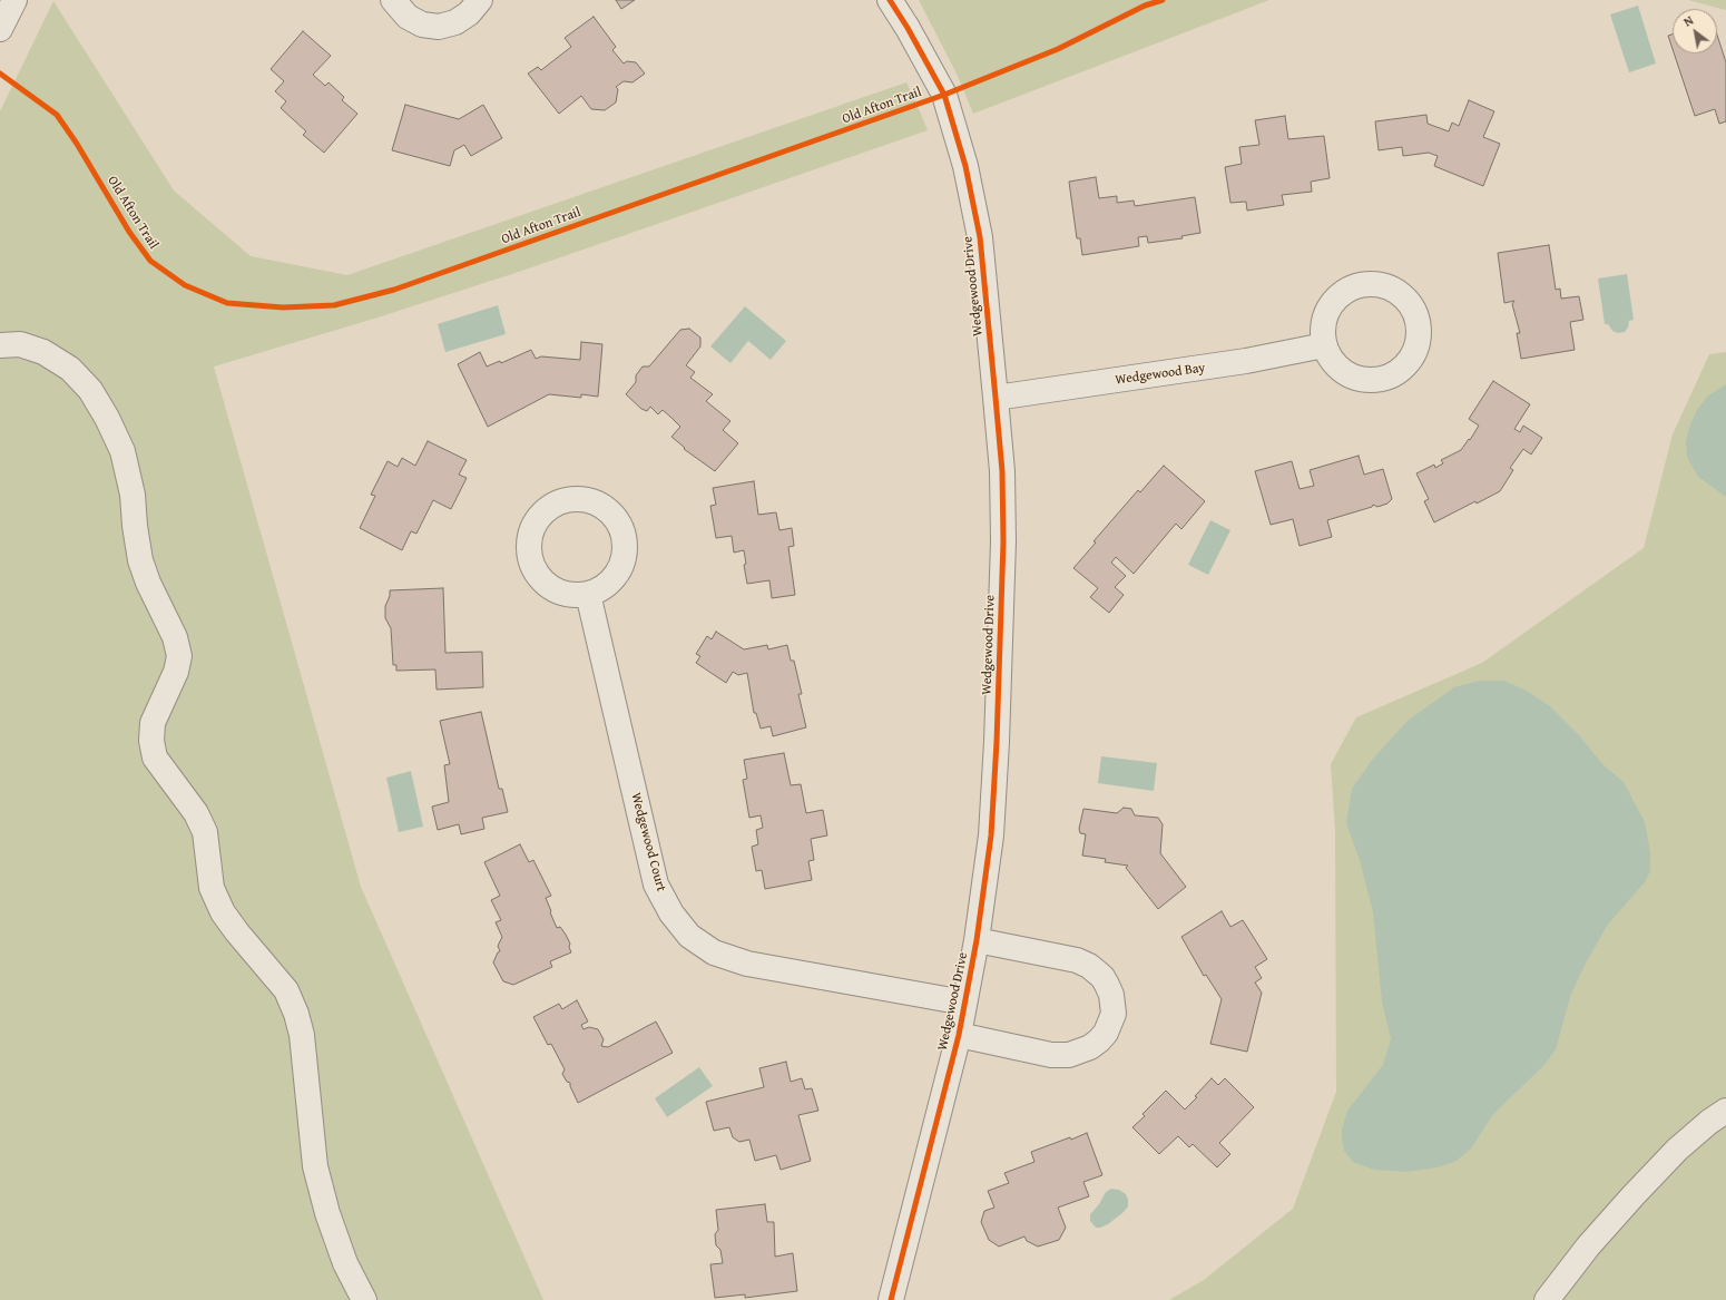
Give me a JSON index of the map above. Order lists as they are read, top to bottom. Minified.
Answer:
{"streets":{"street":["Wedgewood Drive","Wedgewood Bay","Wedgewood Court"],"cycle path":["Old Afton Trail"]},"crossings":[["Wedgewood Drive","Wedgewood Bay"],["Wedgewood Drive","Wedgewood Court"]],"north":"top left"}
